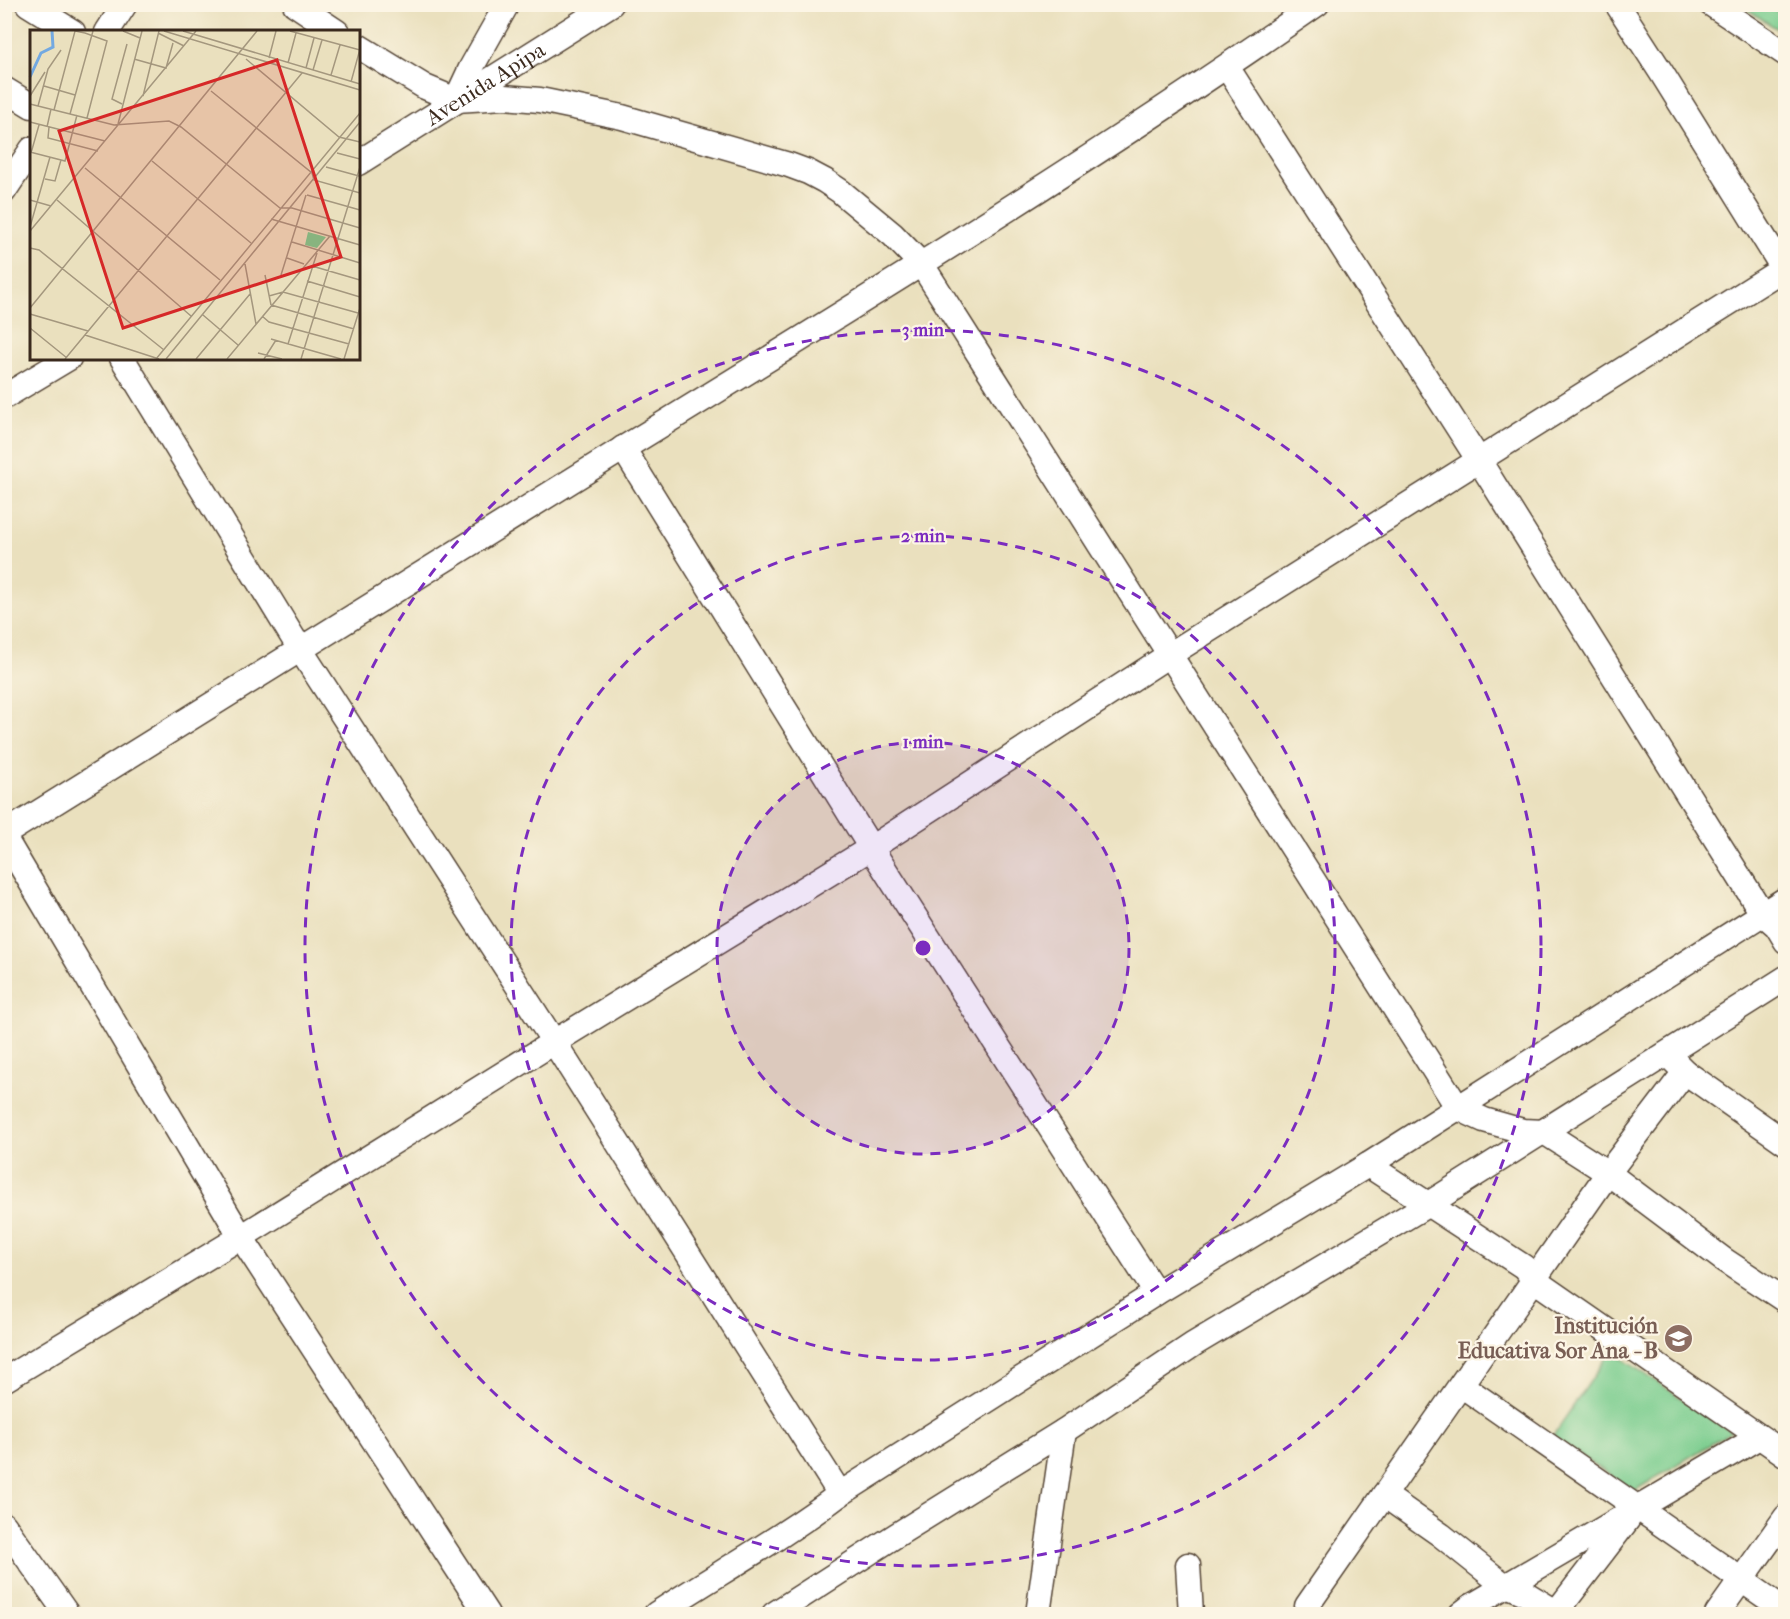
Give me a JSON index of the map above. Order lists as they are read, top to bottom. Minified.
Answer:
{"streets":{"street":["Avenida Apipa"]},"places":{"school or university":["Institución Educativa Sor Ana - B"]},"rings":["3 min","2 min","1 min"]}
